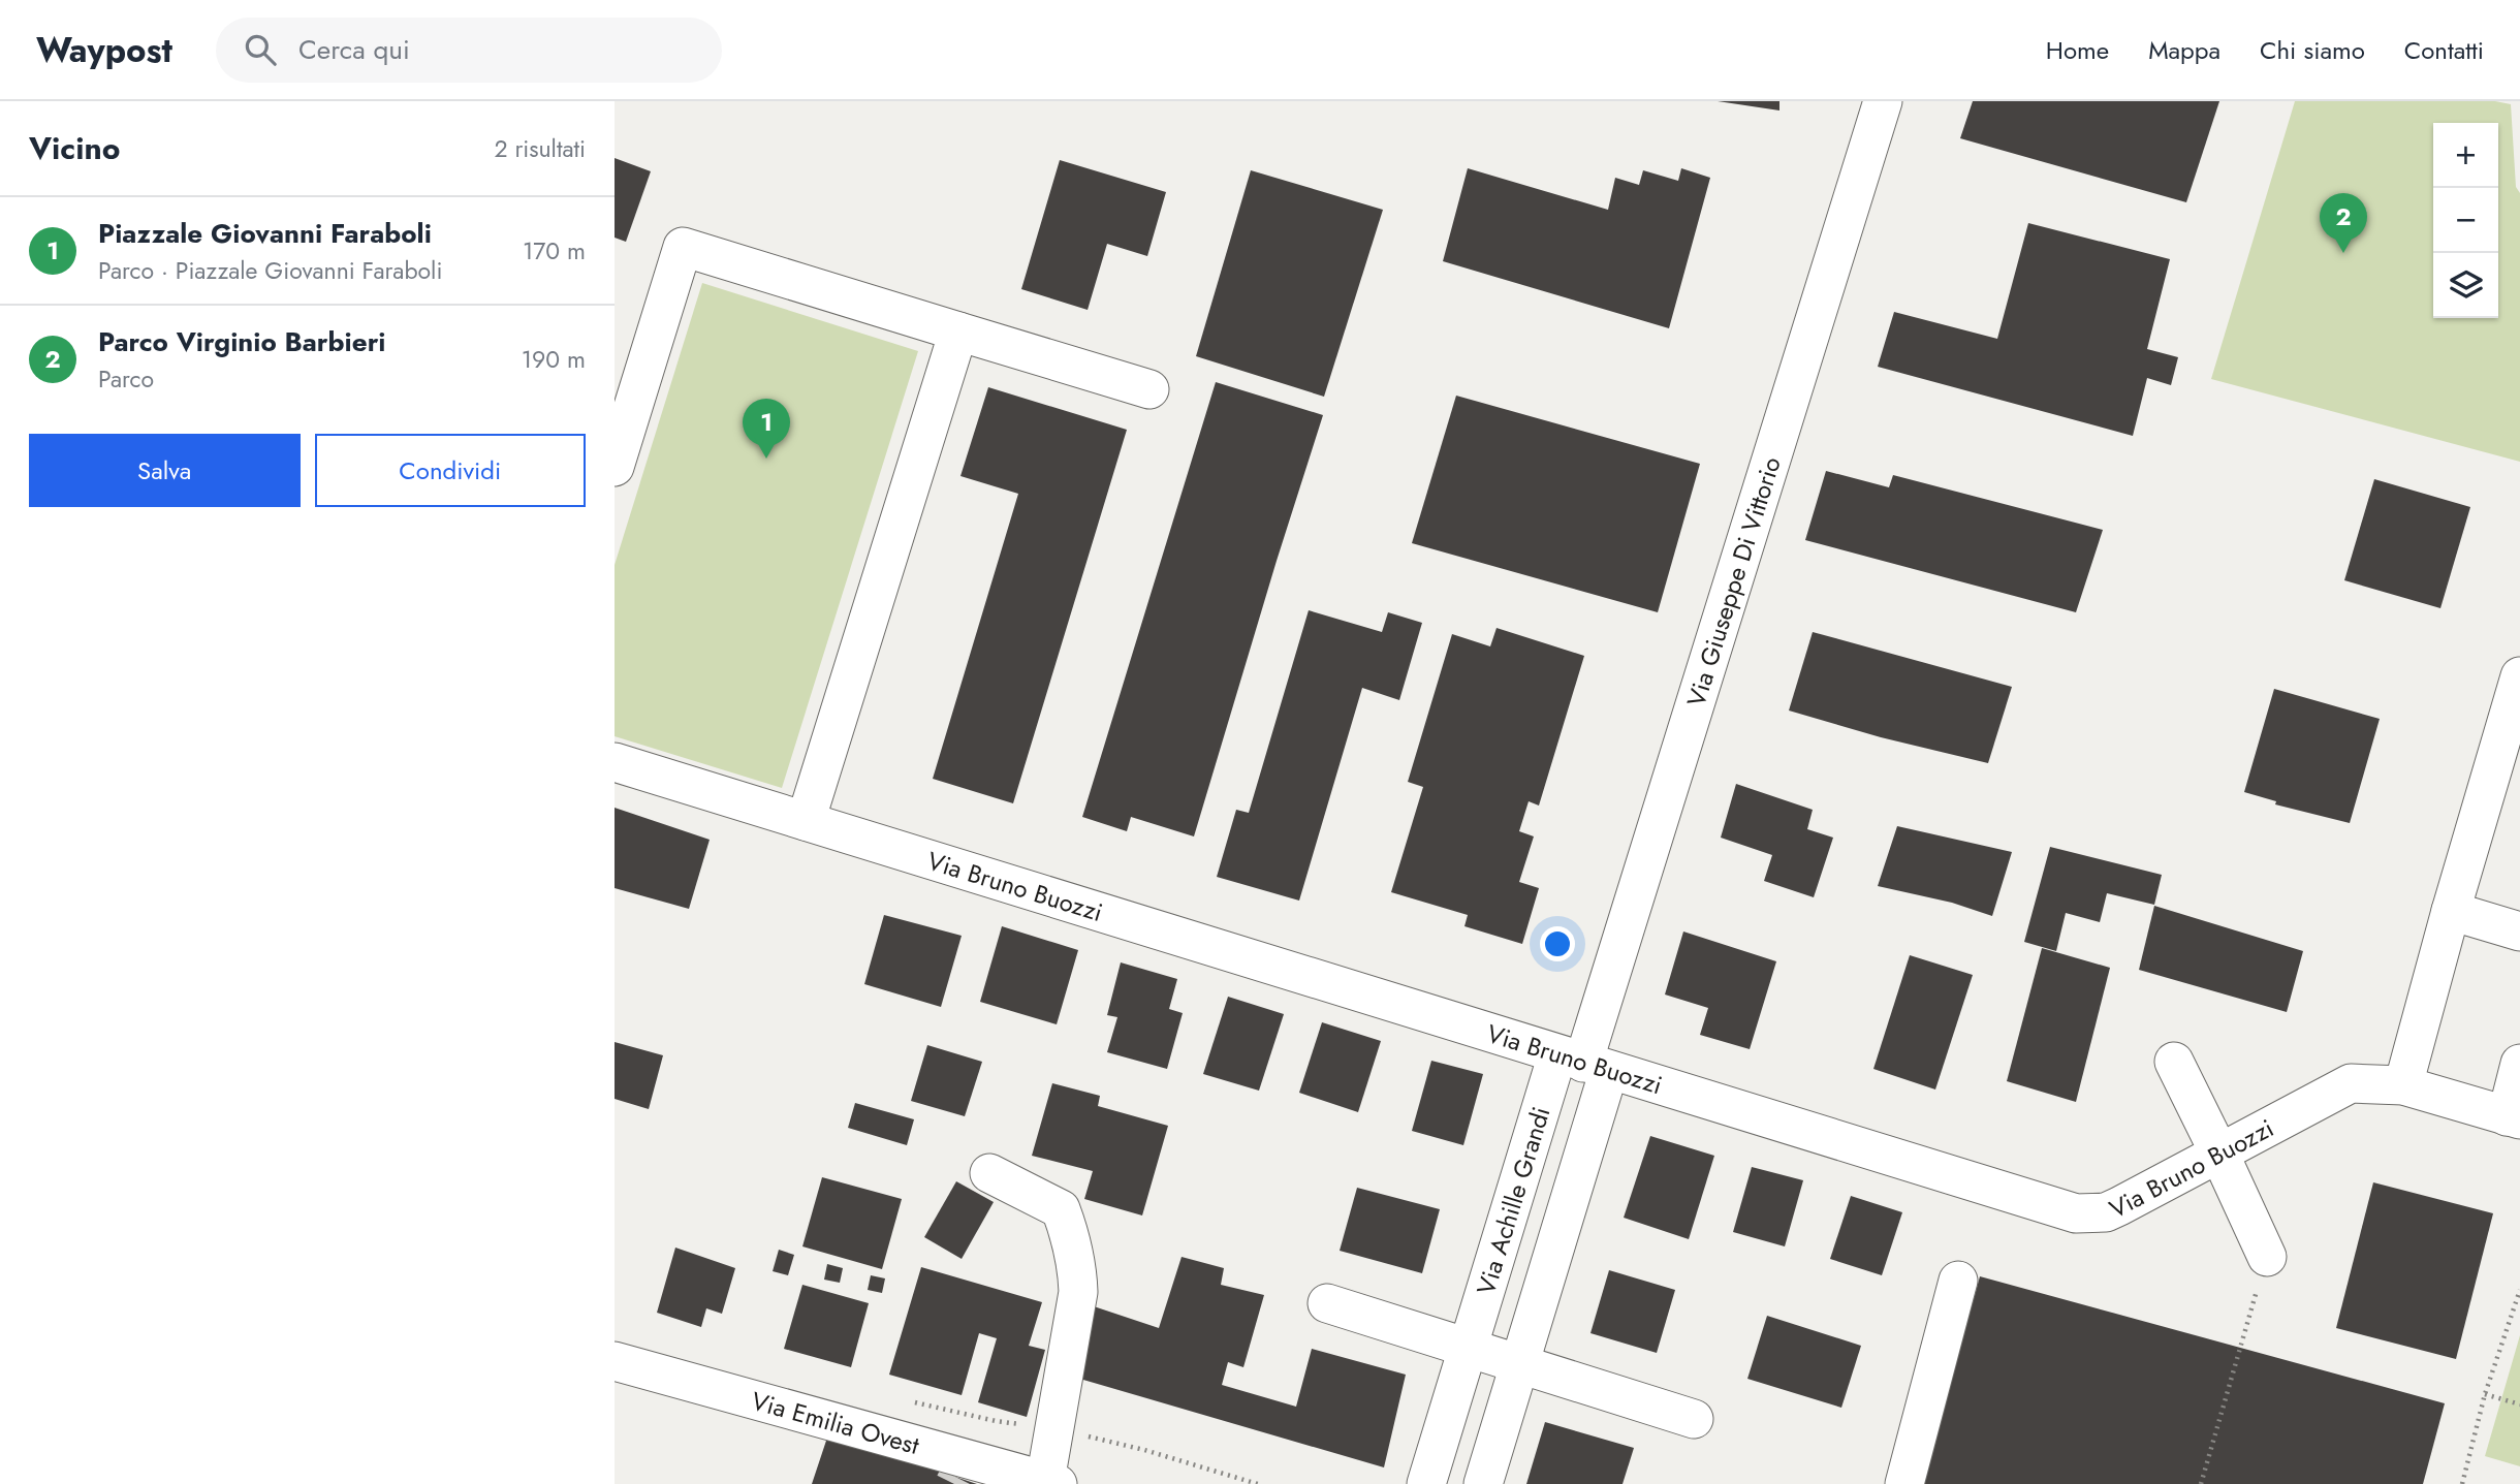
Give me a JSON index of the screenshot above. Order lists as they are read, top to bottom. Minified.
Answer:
{"streets":{"street":["Via Giuseppe Di Vittorio","Via Bruno Buozzi","Via Achille Grandi","Via Emilia Ovest"]},"crossings":[["Via Giuseppe Di Vittorio","Via Bruno Buozzi"],["Via Giuseppe Di Vittorio","Via Achille Grandi"],["Via Bruno Buozzi","Via Achille Grandi"]],"page":{"header":"Waypost","search":"Cerca qui","nav":["Home","Mappa","Chi siamo","Contatti"],"heading":["Vicino","2 risultati"],"map_buttons":["+","−"],"pins":["2","1"],"list":[{"mark":"1","name":"Piazzale Giovanni Faraboli","note":"Parco · Piazzale Giovanni Faraboli","value":"170 m"},{"mark":"2","name":"Parco Virginio Barbieri","note":"Parco","value":"190 m"}],"buttons":["Salva","Condividi"]}}
